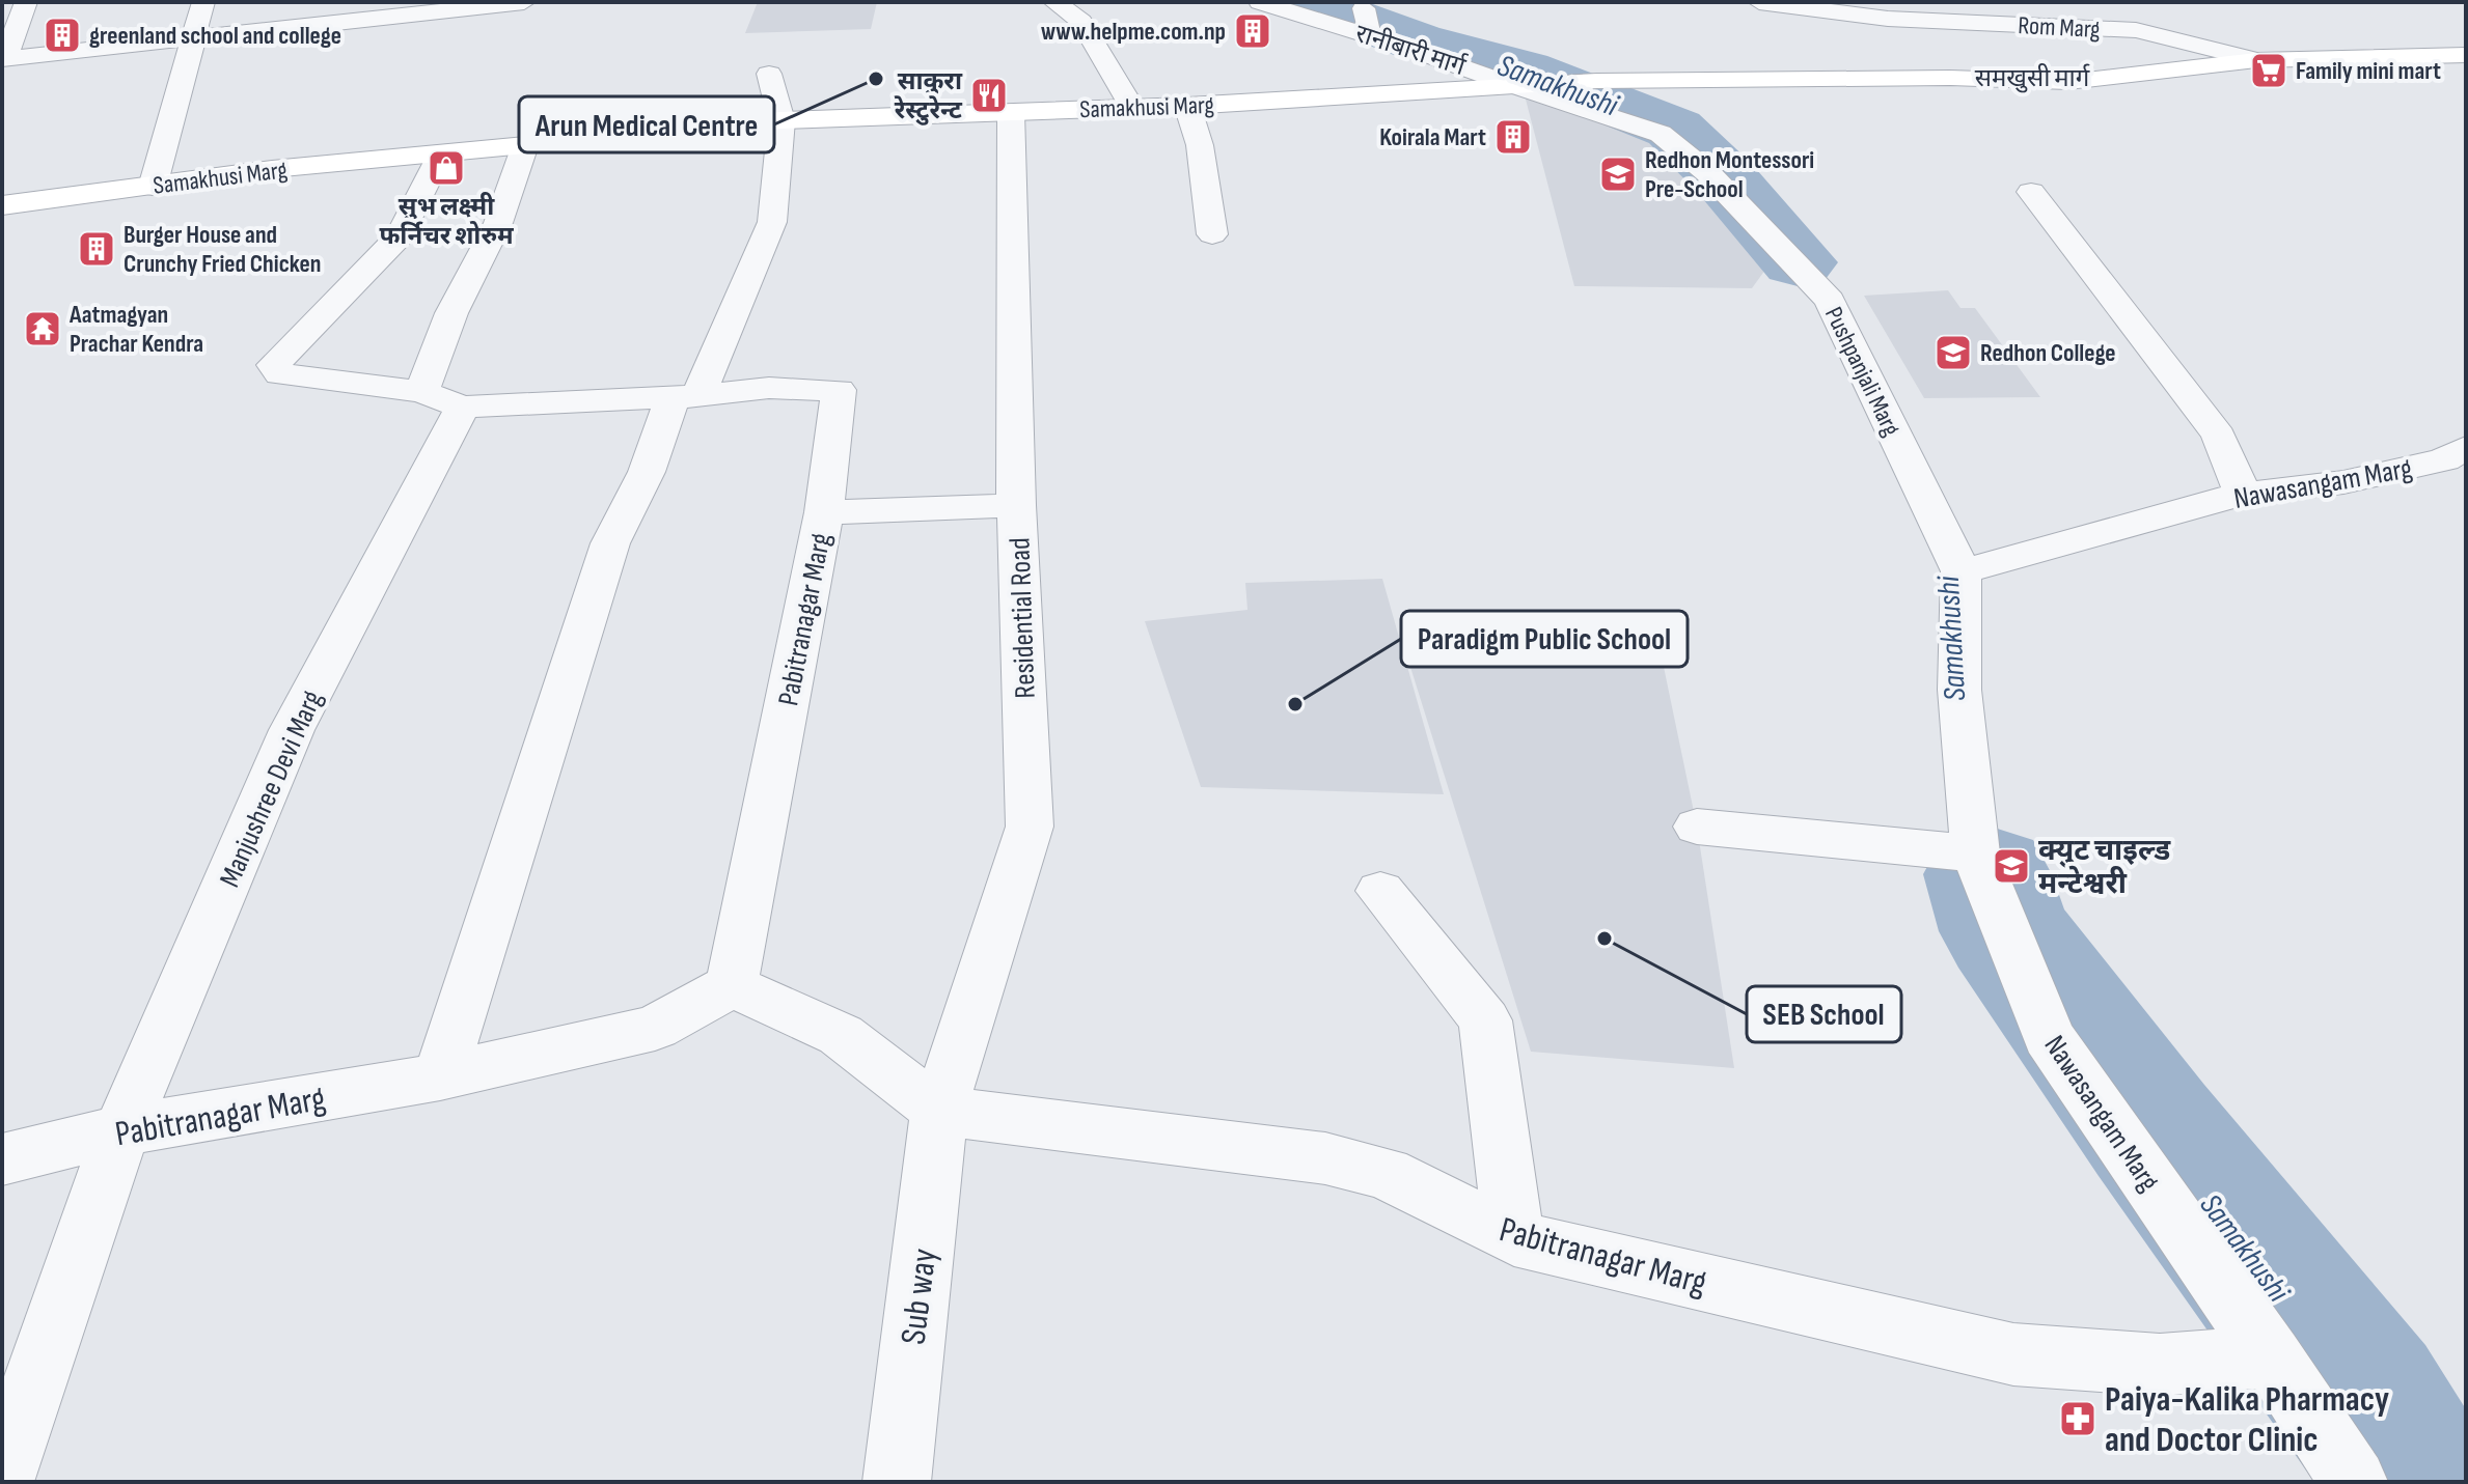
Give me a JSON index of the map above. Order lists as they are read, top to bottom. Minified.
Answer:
{"streets":{"main road":["समखुसी मार्ग","Samakhusi Marg"],"street":["Rom Marg","रानीबारी मार्ग","Pushpanjali Marg","Nawasangam Marg","Residential Road","Pabitranagar Marg","Manjushree Devi Marg","Sub way"]},"crossings":[["Rom Marg","समखुसी मार्ग"],["रानीबारी मार्ग","समखुसी मार्ग"],["रानीबारी मार्ग","Samakhusi Marg"],["रानीबारी मार्ग","Pushpanjali Marg"],["समखुसी मार्ग","Samakhusi Marg"],["समखुसी मार्ग","Pushpanjali Marg"],["Samakhusi Marg","Pushpanjali Marg"],["Samakhusi Marg","Residential Road"],["Samakhusi Marg","Manjushree Devi Marg"],["Pushpanjali Marg","Nawasangam Marg"],["Nawasangam Marg","Pabitranagar Marg"],["Residential Road","Pabitranagar Marg"],["Residential Road","Sub way"],["Pabitranagar Marg","Manjushree Devi Marg"],["Pabitranagar Marg","Sub way"]],"water":["Samakhushi"],"places":{"building":["www.helpme.com.np","greenland school and college","Koirala Mart","Burger House and Crunchy Fried Chicken"],"supermarket":["Family mini mart"],"other":["Arun Medical Centre","Paradigm Public School","SEB School"],"restaurant":["साकुरा रेस्टुरेन्ट"],"shop":["सुभ लक्ष्मी फर्निचर शोरुम"],"school or university":["Redhon Montessori Pre-School","Redhon College","क्युट चाइल्ड मन्टेश्वरी"],"temple":["Aatmagyan Prachar Kendra"],"pharmacy":["Paiya-Kalika Pharmacy and Doctor Clinic"]}}
